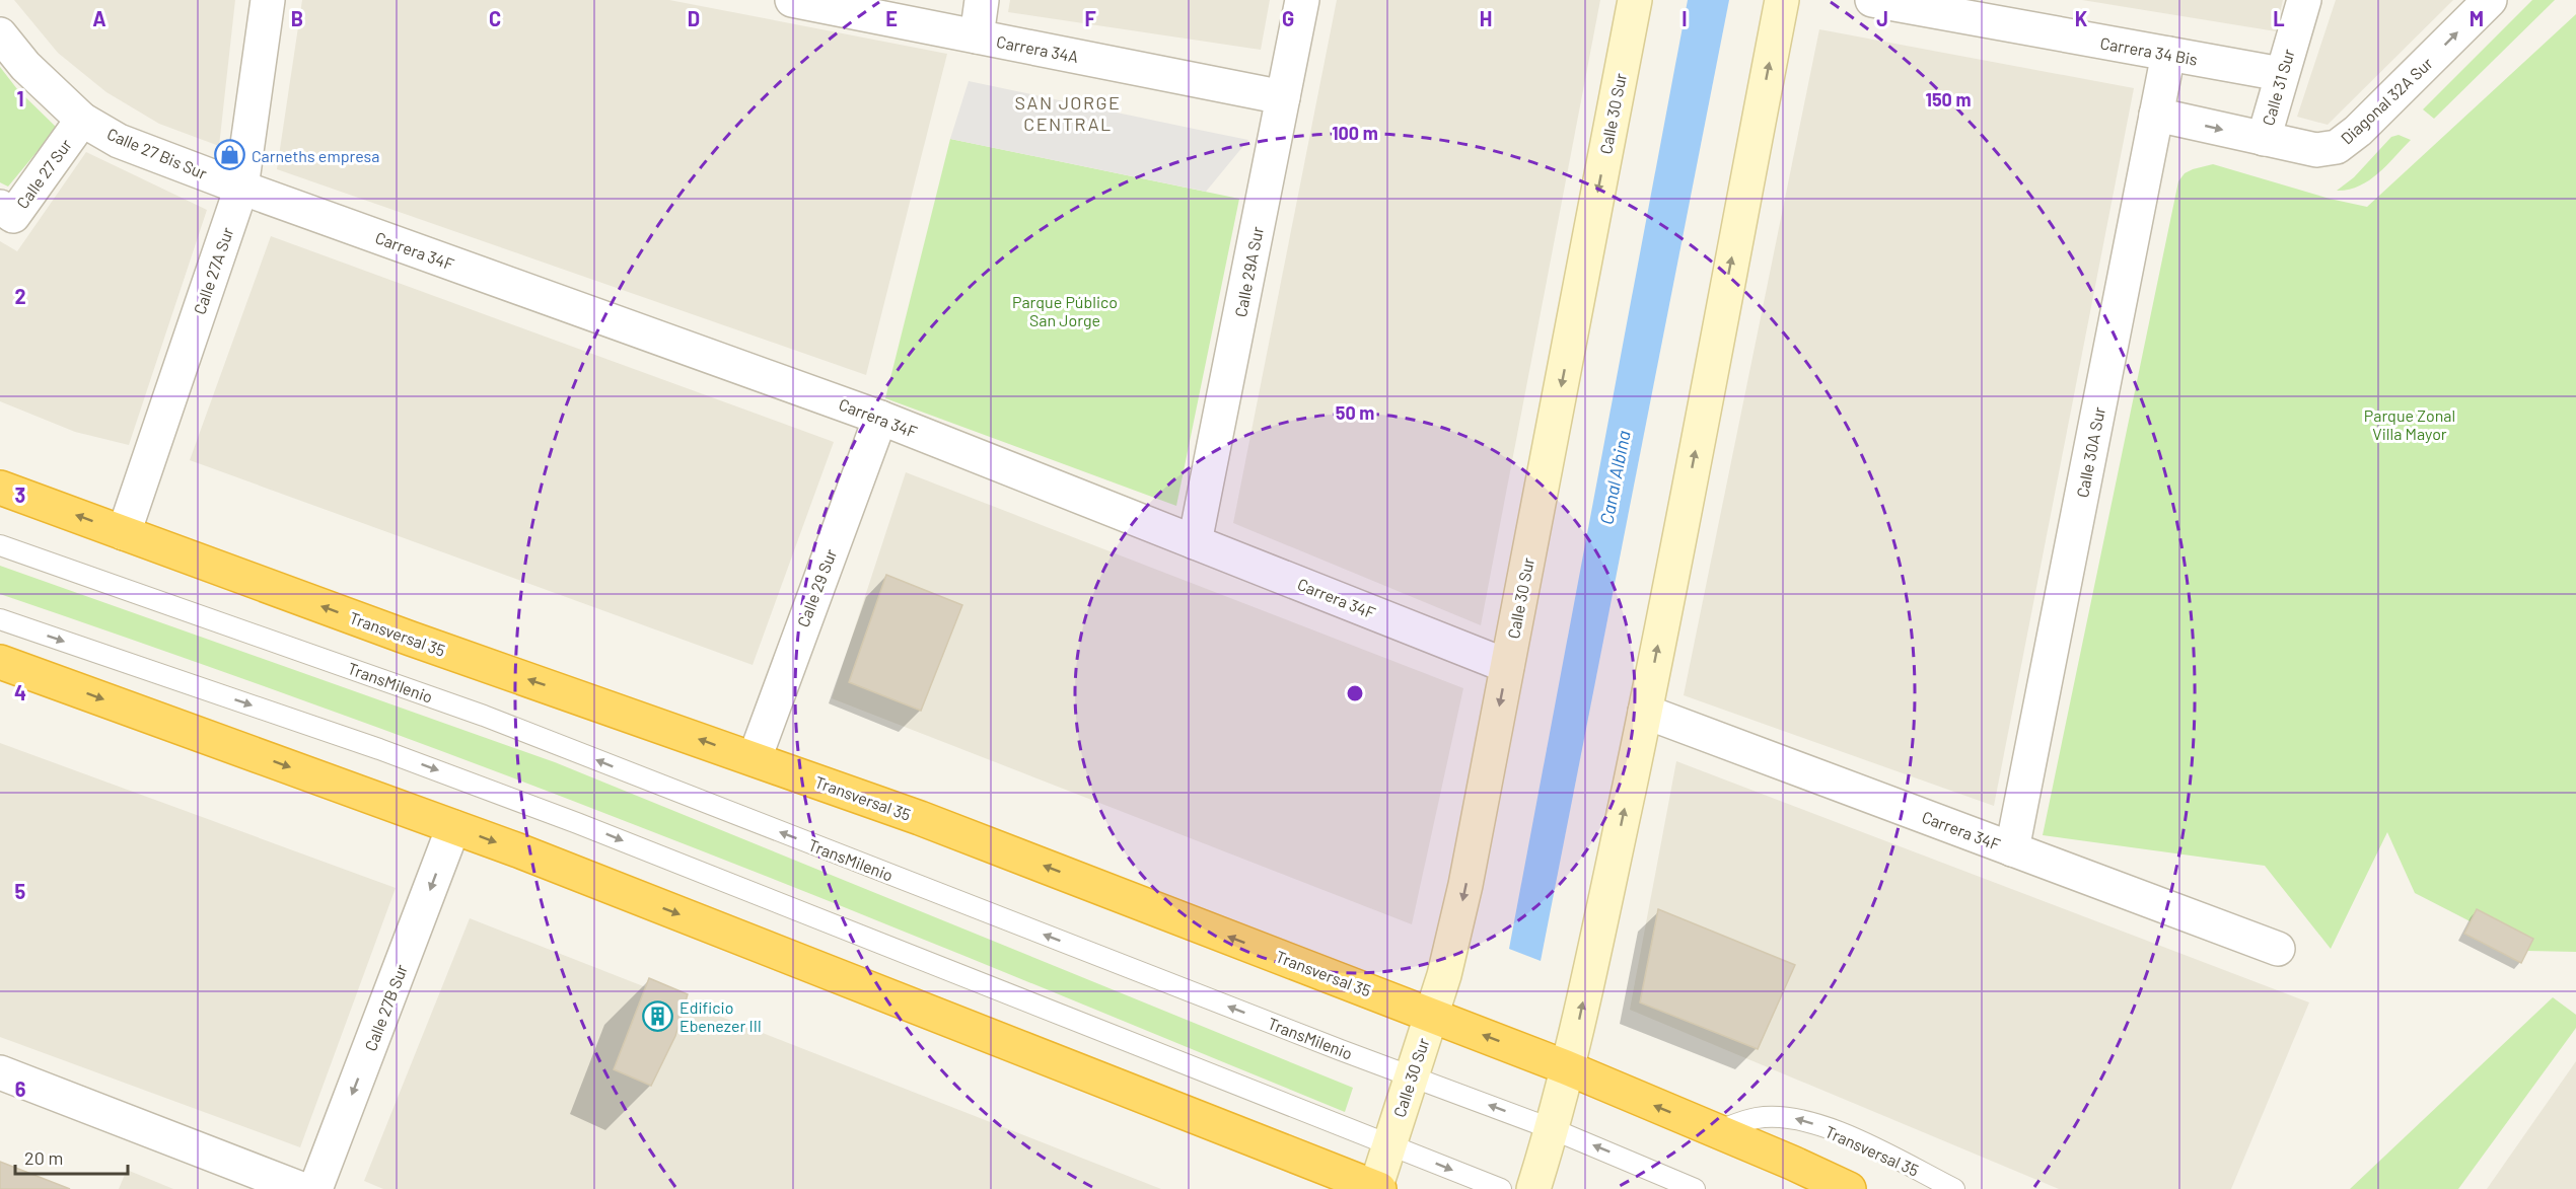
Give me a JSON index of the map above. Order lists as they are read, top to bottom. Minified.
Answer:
{"streets":{"highway":["Transversal 35"],"street":["Carrera 34A","Carrera 34 Bis","Calle 31 Sur","Diagonal 32A Sur","Calle 30 Sur","Calle 27 Bis Sur","Calle 27 Sur","Carrera 34F","Calle 27A Sur","Calle 29A Sur","Calle 30A Sur","Calle 29 Sur","Calle 27B Sur"],"lane":["TransMilenio"]},"crossings":[["Carrera 34A","Calle 29A Sur"],["Carrera 34 Bis","Calle 31 Sur"],["Carrera 34 Bis","Calle 30A Sur"],["Calle 31 Sur","Diagonal 32A Sur"],["Diagonal 32A Sur","Calle 30A Sur"],["Calle 30 Sur","Carrera 34F"],["Calle 30 Sur","Transversal 35"],["Calle 30 Sur","TransMilenio"],["Calle 27 Bis Sur","Calle 27 Sur"],["Calle 27 Bis Sur","Carrera 34F"],["Calle 27 Bis Sur","Calle 27A Sur"],["Carrera 34F","Calle 27A Sur"],["Carrera 34F","Calle 29A Sur"],["Carrera 34F","Calle 30A Sur"],["Carrera 34F","Calle 29 Sur"],["Calle 27A Sur","Transversal 35"],["Calle 29 Sur","Transversal 35"]],"one_way":["Diagonal 32A Sur","Calle 27B Sur"],"districts":["SAN JORGE CENTRAL"],"water":["Canal Albina"],"parks":["Parque Público San Jorge","Parque Zonal Villa Mayor"],"places":{"shop":["Carneths empresa"],"building":["Edificio Ebenezer III"]},"scale_bar":"20 m","grid":{"columns":["A","B","C","D","E","F","G","H","I","J","K","L","M"],"rows":["1","2","3","4","5","6"]},"rings":["150 m","100 m","50 m"]}
